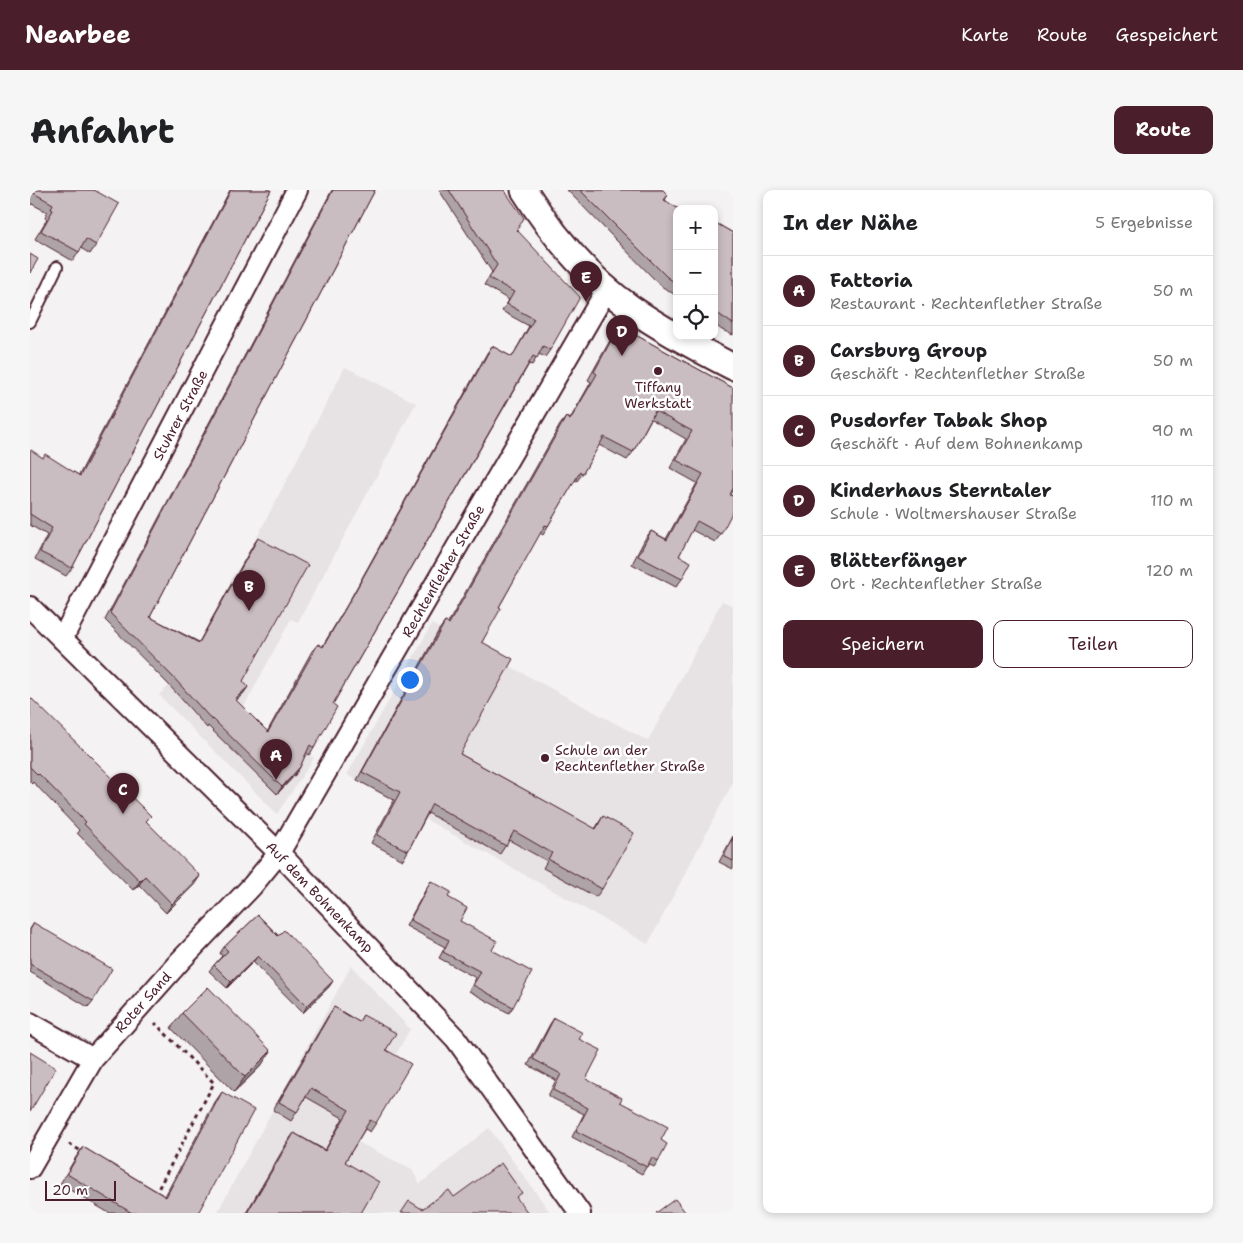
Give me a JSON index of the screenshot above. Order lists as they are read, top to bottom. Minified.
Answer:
{"streets":{"street":["Stuhrer Straße","Rechtenflether Straße","Auf dem Bohnenkamp","Roter Sand"]},"crossings":[["Stuhrer Straße","Auf dem Bohnenkamp"],["Rechtenflether Straße","Auf dem Bohnenkamp"],["Rechtenflether Straße","Roter Sand"],["Auf dem Bohnenkamp","Roter Sand"]],"places":["Tiffany Werkstatt","Schule an der Rechtenflether Straße"],"scale_bar":"20 m","page":{"header":"Nearbee","nav":["Karte","Route","Gespeichert"],"buttons":["Route",["Speichern","Teilen"]],"title":"Anfahrt","heading":["In der Nähe","5 Ergebnisse"],"map_buttons":["+","−"],"list":[{"mark":"A","name":"Fattoria","note":"Restaurant · Rechtenflether Straße","value":"50 m"},{"mark":"B","name":"Carsburg Group","note":"Geschäft · Rechtenflether Straße","value":"50 m"},{"mark":"C","name":"Pusdorfer Tabak Shop","note":"Geschäft · Auf dem Bohnenkamp","value":"90 m"},{"mark":"D","name":"Kinderhaus Sterntaler","note":"Schule · Woltmershauser Straße","value":"110 m"},{"mark":"E","name":"Blätterfänger","note":"Ort · Rechtenflether Straße","value":"120 m"}],"pins":["E","D","B","A","C"],"scale":"20 m"}}
